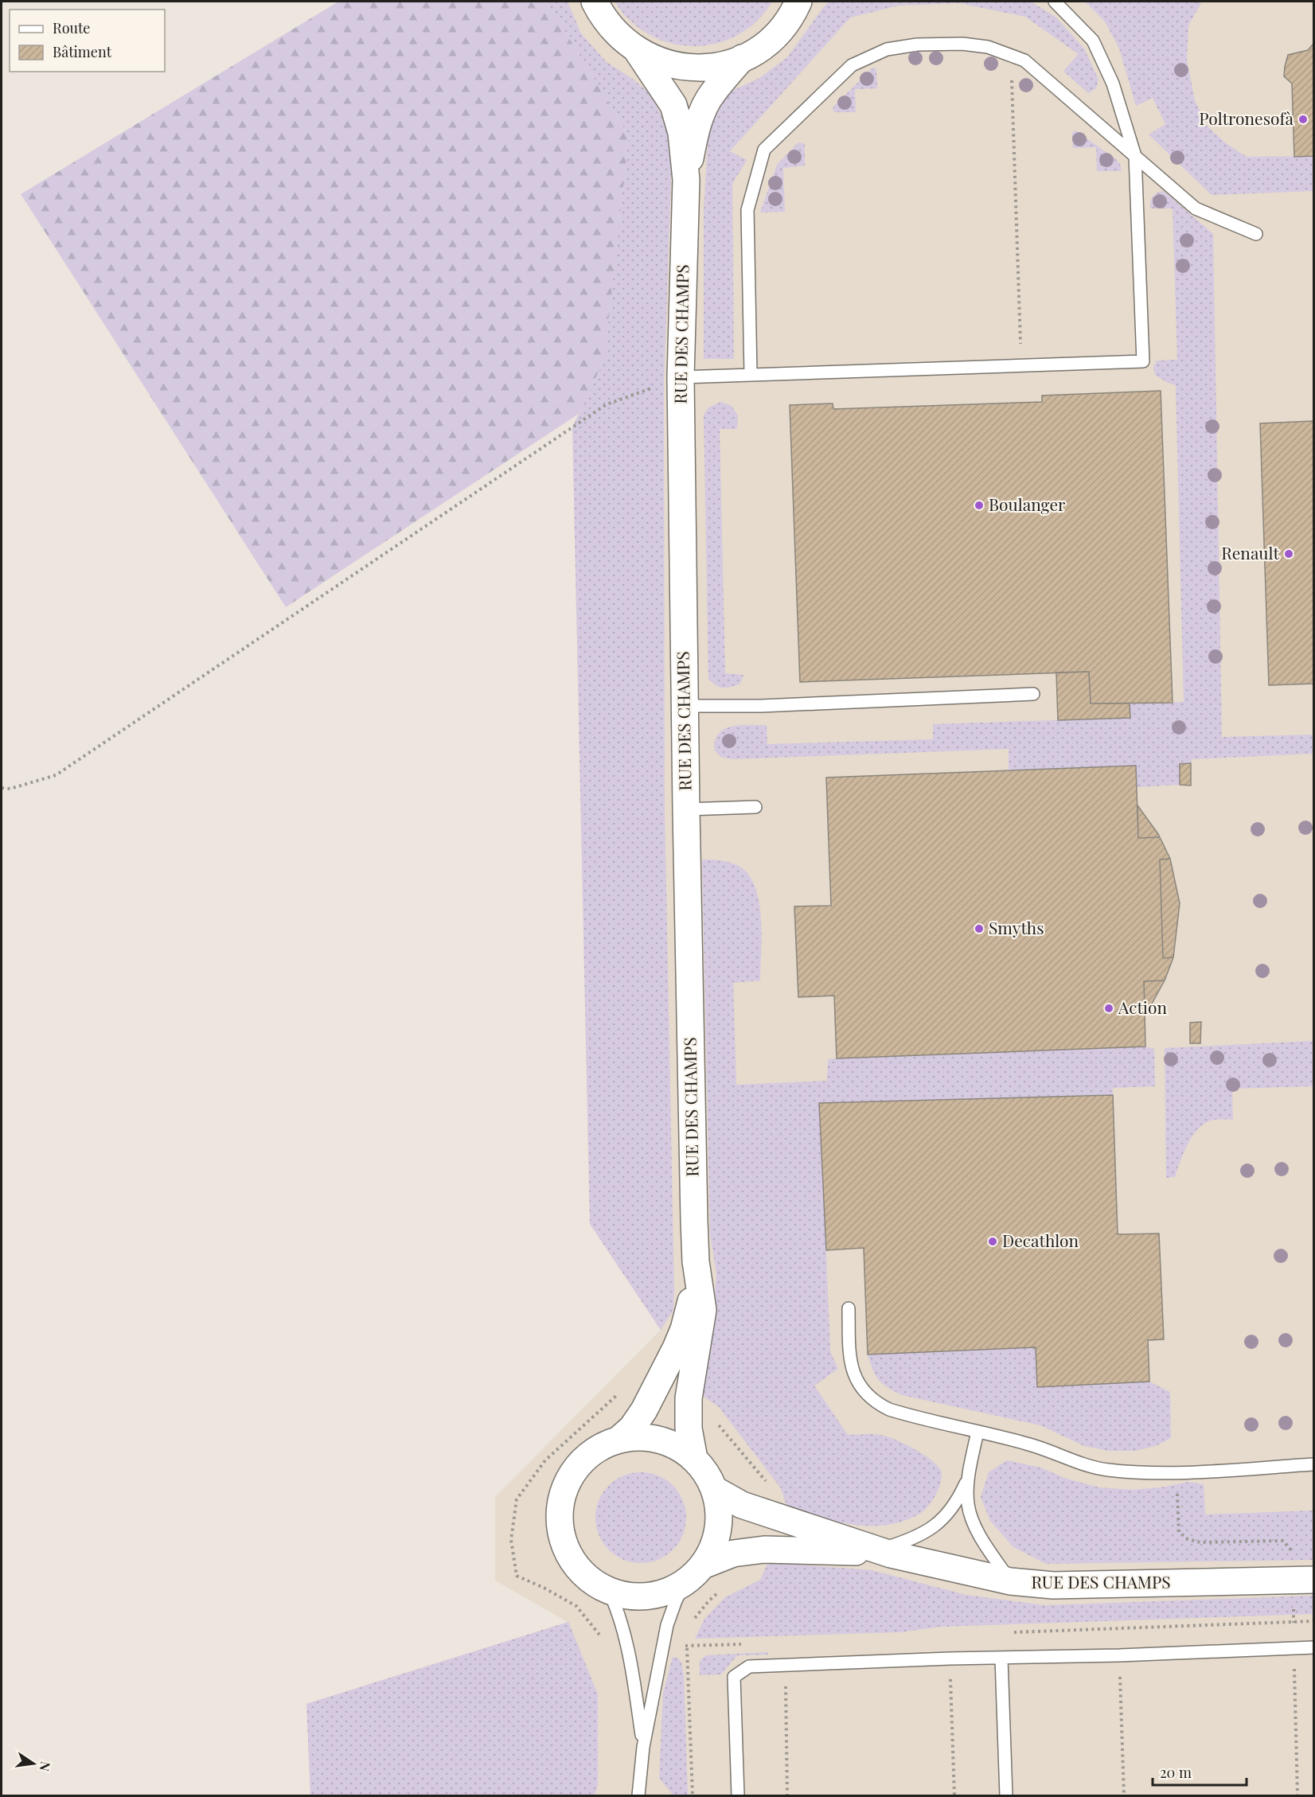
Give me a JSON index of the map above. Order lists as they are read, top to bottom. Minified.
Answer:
{"streets":{"street":["RUE DES CHAMPS"]},"places":["Poltronesofà","Boulanger","Renault","Smyths","Action","Decathlon"],"legend":["Route","Bâtiment"],"scale_bar":"20 m","north":"right"}
